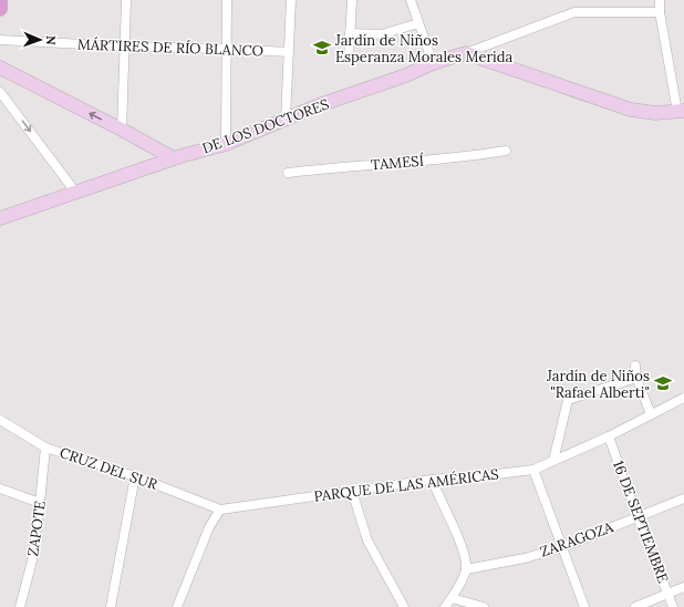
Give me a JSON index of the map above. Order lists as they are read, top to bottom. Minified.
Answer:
{"streets":{"street":["MÁRTIRES DE RÍO BLANCO","DE LOS DOCTORES","TAMESÍ","CRUZ DEL SUR","PARQUE DE LAS AMÉRICAS","16 DE SEPTIEMBRE","ZAPOTE","ZARAGOZA"]},"crossings":[["CRUZ DEL SUR","PARQUE DE LAS AMÉRICAS"],["CRUZ DEL SUR","ZAPOTE"],["PARQUE DE LAS AMÉRICAS","16 DE SEPTIEMBRE"],["16 DE SEPTIEMBRE","ZARAGOZA"]],"places":{"school or university":["Jardín de Niños Esperanza Morales Merida","Jardín de Niños \"Rafael Alberti\""]},"north":"right"}
